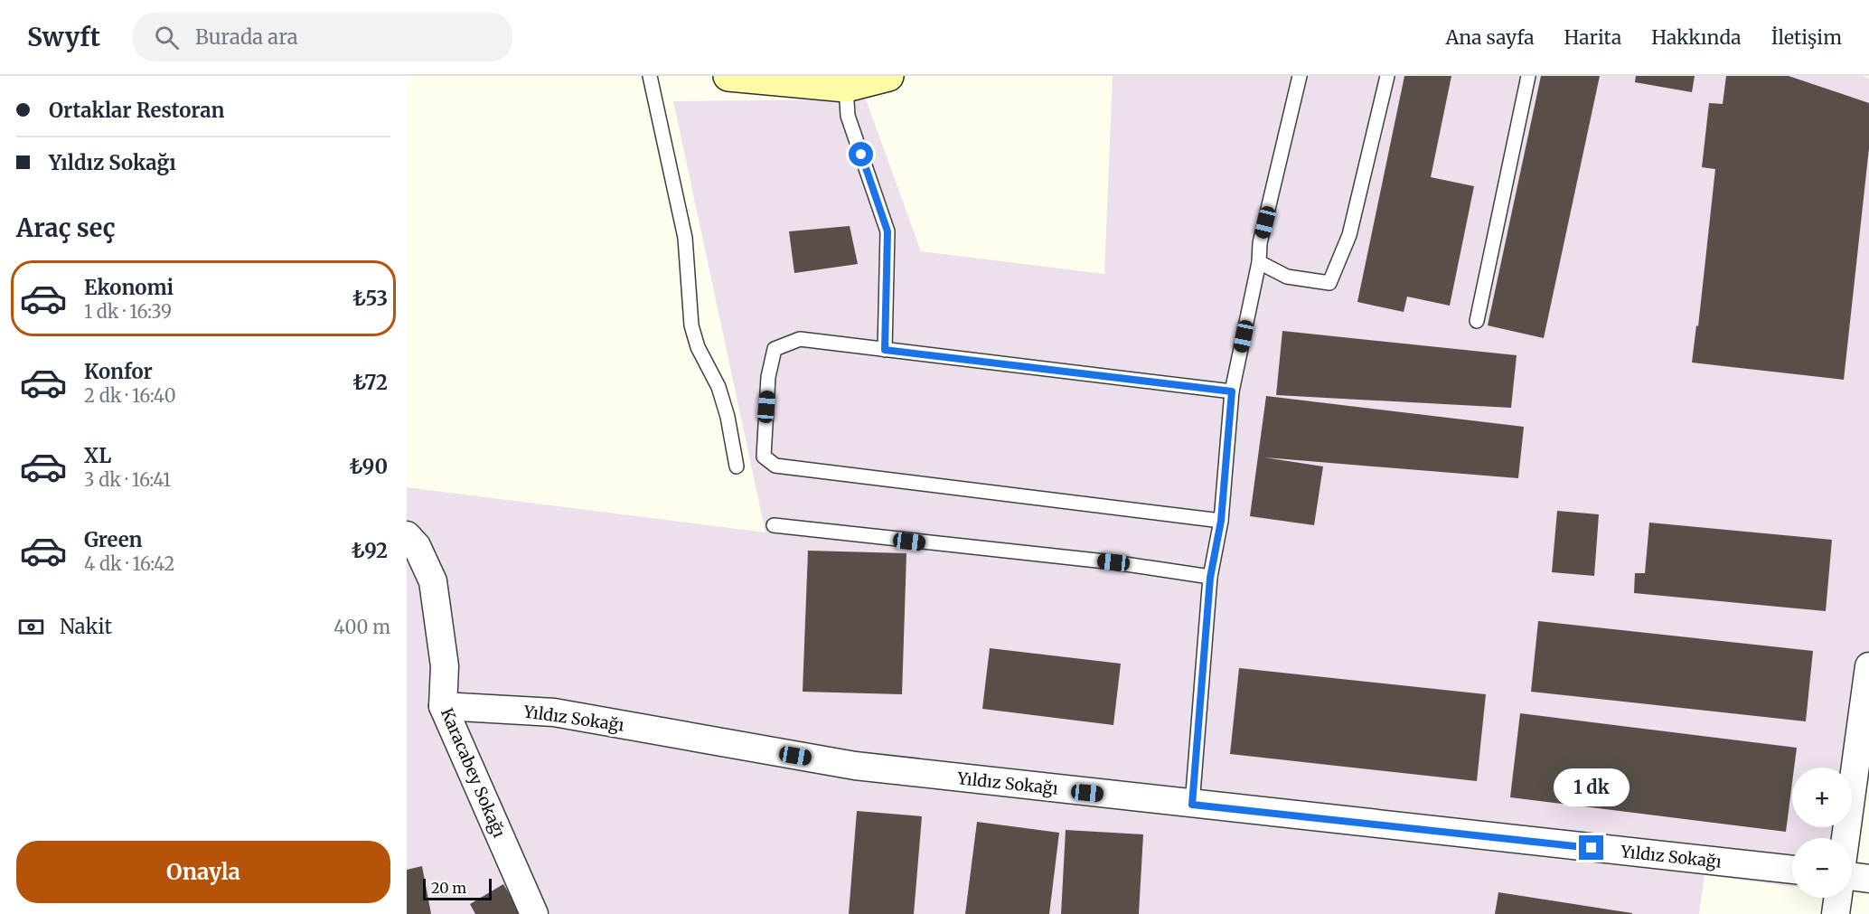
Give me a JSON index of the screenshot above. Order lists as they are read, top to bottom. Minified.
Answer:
{"streets":{"street":["Yıldız Sokağı","Karacabey Sokağı"]},"crossings":[["Yıldız Sokağı","Karacabey Sokağı"]],"scale_bar":"20 m","page":{"header":"Swyft","search":"Burada ara","nav":["Ana sayfa","Harita","Hakkında","İletişim"],"banner":["Ortaklar Restoran","Yıldız Sokağı"],"heading":"Araç seç","list":[{"name":"Ekonomi","note":"1 dk · 16:39","value":"₺53"},{"name":"Konfor","note":"2 dk · 16:40","value":"₺72"},{"name":"XL","note":"3 dk · 16:41","value":"₺90"},{"name":"Green","note":"4 dk · 16:42","value":"₺92"}],"pay":["Nakit","400 m"],"map_buttons":["+","−"],"bubble":"1 dk","buttons":"Onayla","scale":"20 m"}}
